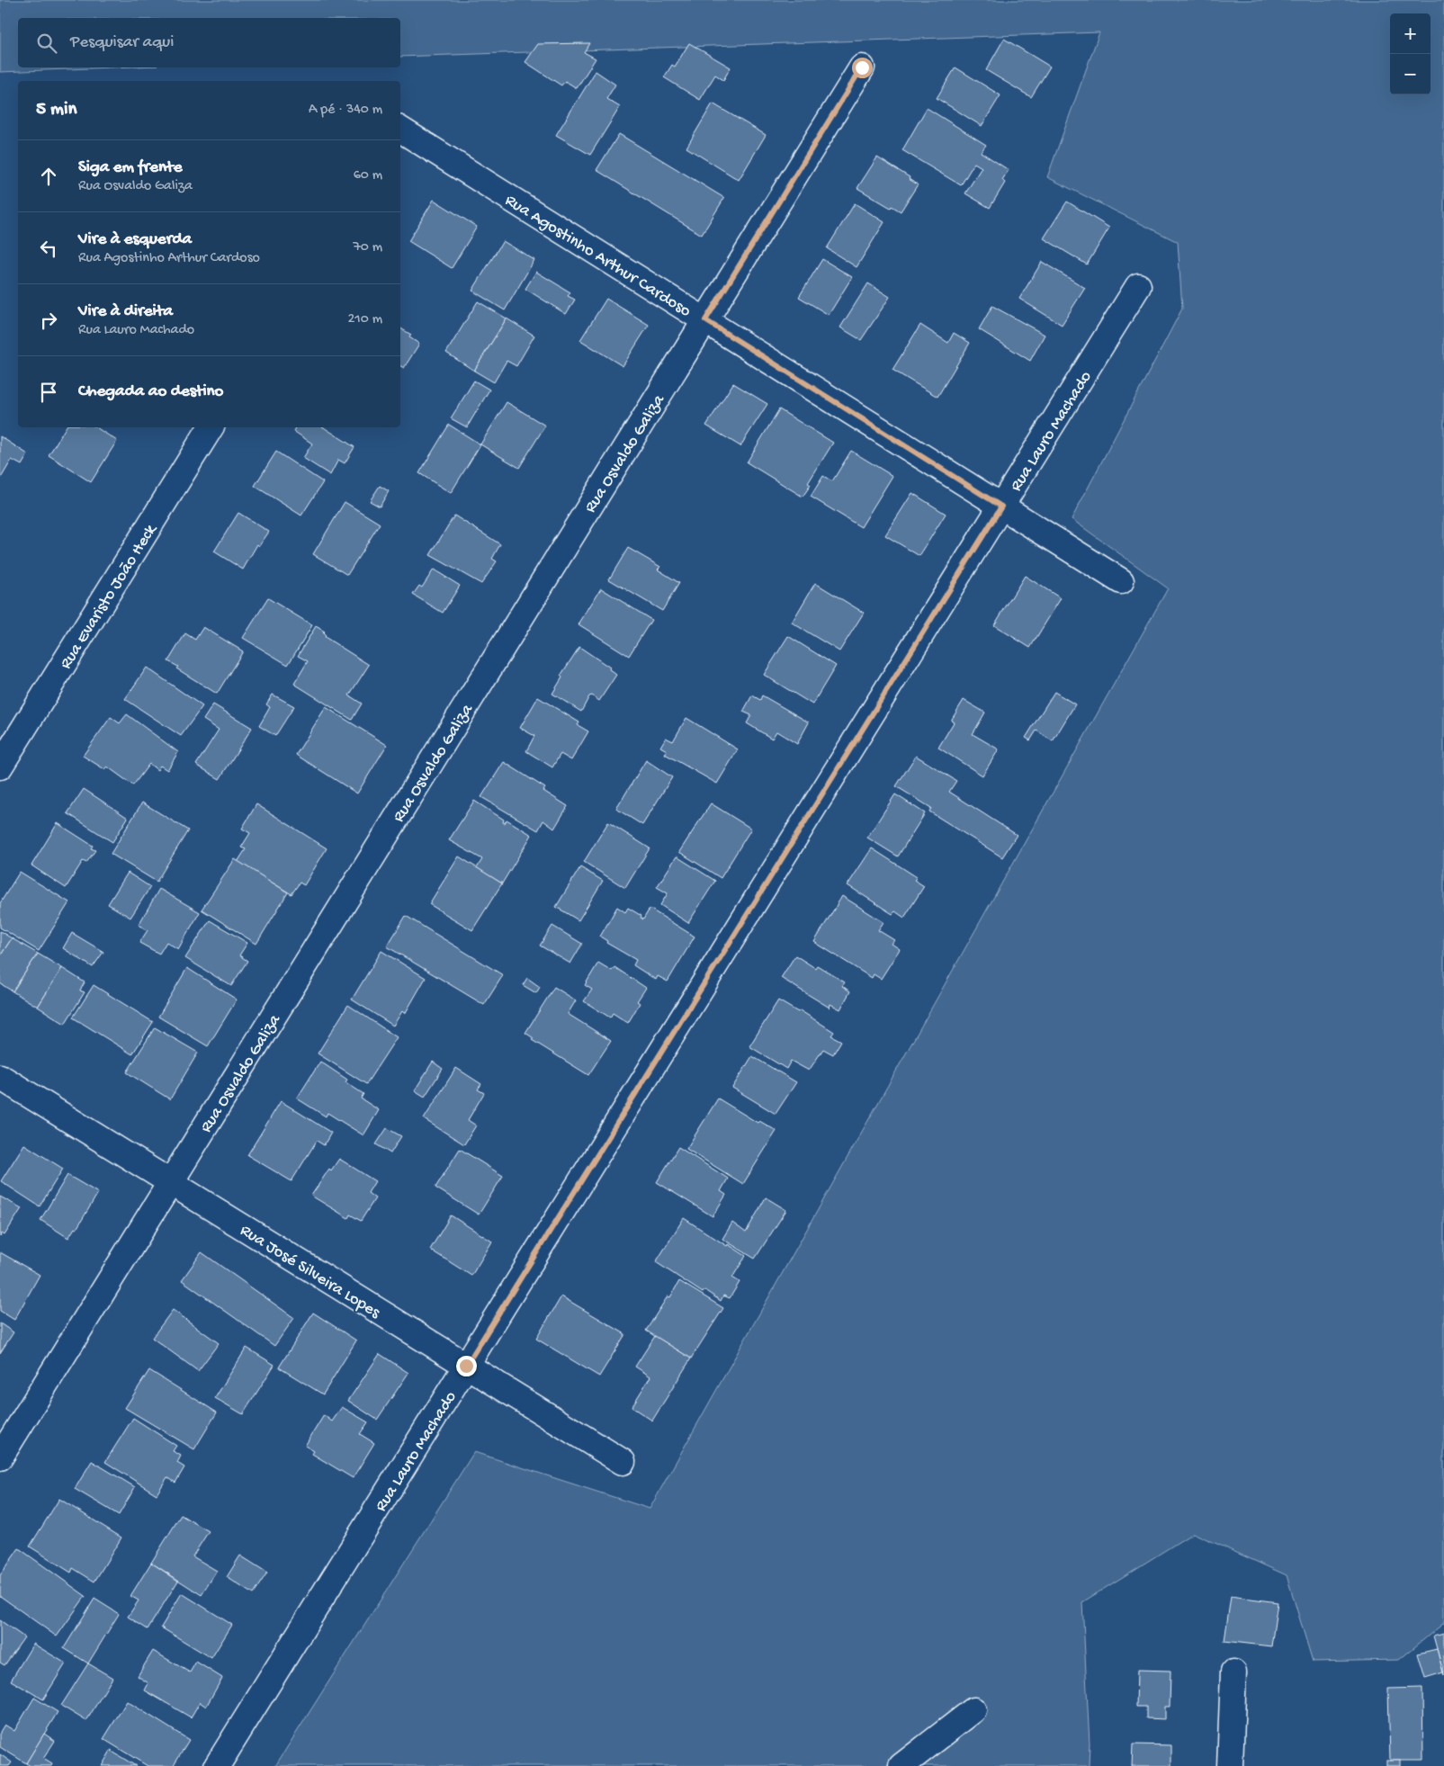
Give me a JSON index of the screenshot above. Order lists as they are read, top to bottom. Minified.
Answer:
{"streets":{"street":["Rua Agostinho Arthur Cardoso","Rua Lauro Machado","Rua Osvaldo Galiza","Rua Evaristo João Heck","Rua José Silveira Lopes"]},"crossings":[["Rua Agostinho Arthur Cardoso","Rua Lauro Machado"],["Rua Agostinho Arthur Cardoso","Rua Osvaldo Galiza"],["Rua Lauro Machado","Rua José Silveira Lopes"],["Rua Osvaldo Galiza","Rua José Silveira Lopes"]],"page":{"map_buttons":["+","−"],"search":"Pesquisar aqui","heading":["5 min","A pé · 340 m"],"list":[["Siga em frente","Rua Osvaldo Galiza","60 m"],["Vire à esquerda","Rua Agostinho Arthur Cardoso","70 m"],["Vire à direita","Rua Lauro Machado","210 m"],"Chegada ao destino"]}}
